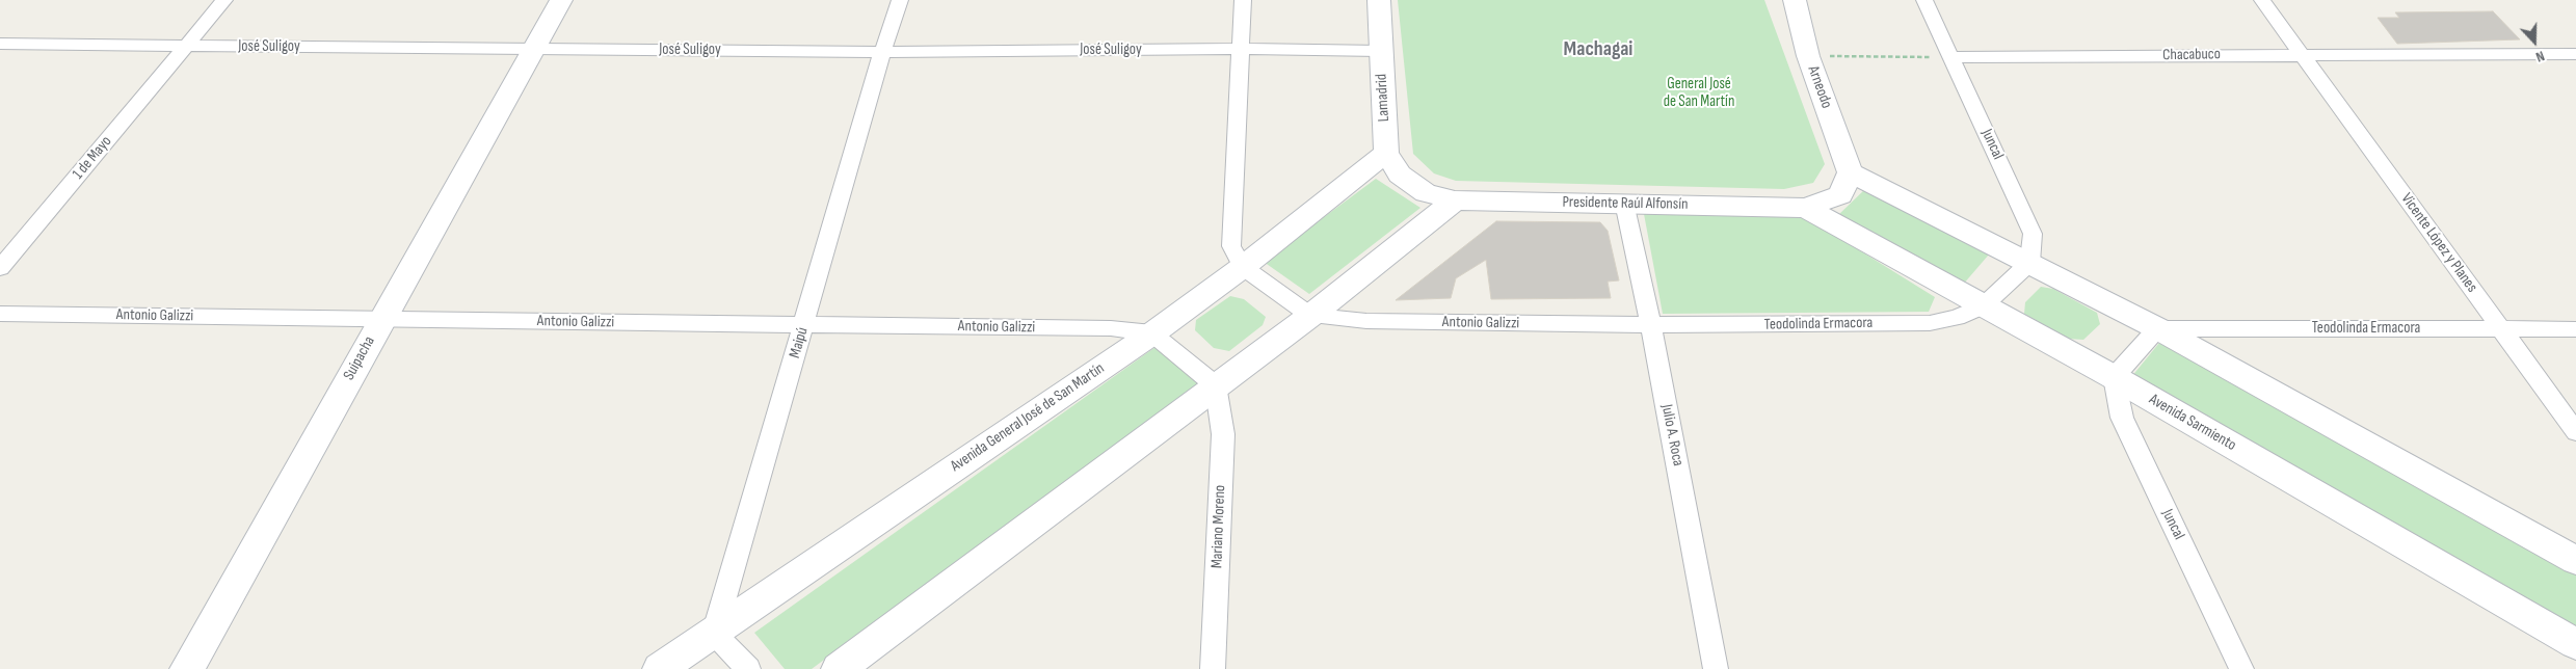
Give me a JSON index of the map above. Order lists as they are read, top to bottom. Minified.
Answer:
{"streets":{"street":["José Suligoy","Chacabuco","Arneodo","Lamadrid","Juncal","1 de Mayo","Presidente Raúl Alfonsín","Vicente López y Planes","Antonio Galizzi","Teodolinda Ermacora","Maipú","Suipacha","Avenida General José de San Martín","Avenida Sarmiento","Julio A. Roca","Mariano Moreno"]},"crossings":[["José Suligoy","Lamadrid"],["José Suligoy","1 de Mayo"],["José Suligoy","Maipú"],["José Suligoy","Suipacha"],["Chacabuco","Juncal"],["Chacabuco","Vicente López y Planes"],["Arneodo","Presidente Raúl Alfonsín"],["Lamadrid","Presidente Raúl Alfonsín"],["Lamadrid","Avenida General José de San Martín"],["Juncal","Teodolinda Ermacora"],["Juncal","Avenida Sarmiento"],["Presidente Raúl Alfonsín","Avenida Sarmiento"],["Presidente Raúl Alfonsín","Julio A. Roca"],["Vicente López y Planes","Teodolinda Ermacora"],["Antonio Galizzi","Teodolinda Ermacora"],["Antonio Galizzi","Maipú"],["Antonio Galizzi","Suipacha"],["Antonio Galizzi","Avenida General José de San Martín"],["Antonio Galizzi","Julio A. Roca"],["Teodolinda Ermacora","Avenida Sarmiento"],["Teodolinda Ermacora","Julio A. Roca"],["Maipú","Avenida General José de San Martín"]],"districts":["Machagai"],"parks":["General José de San Martín"],"north":"bottom"}
